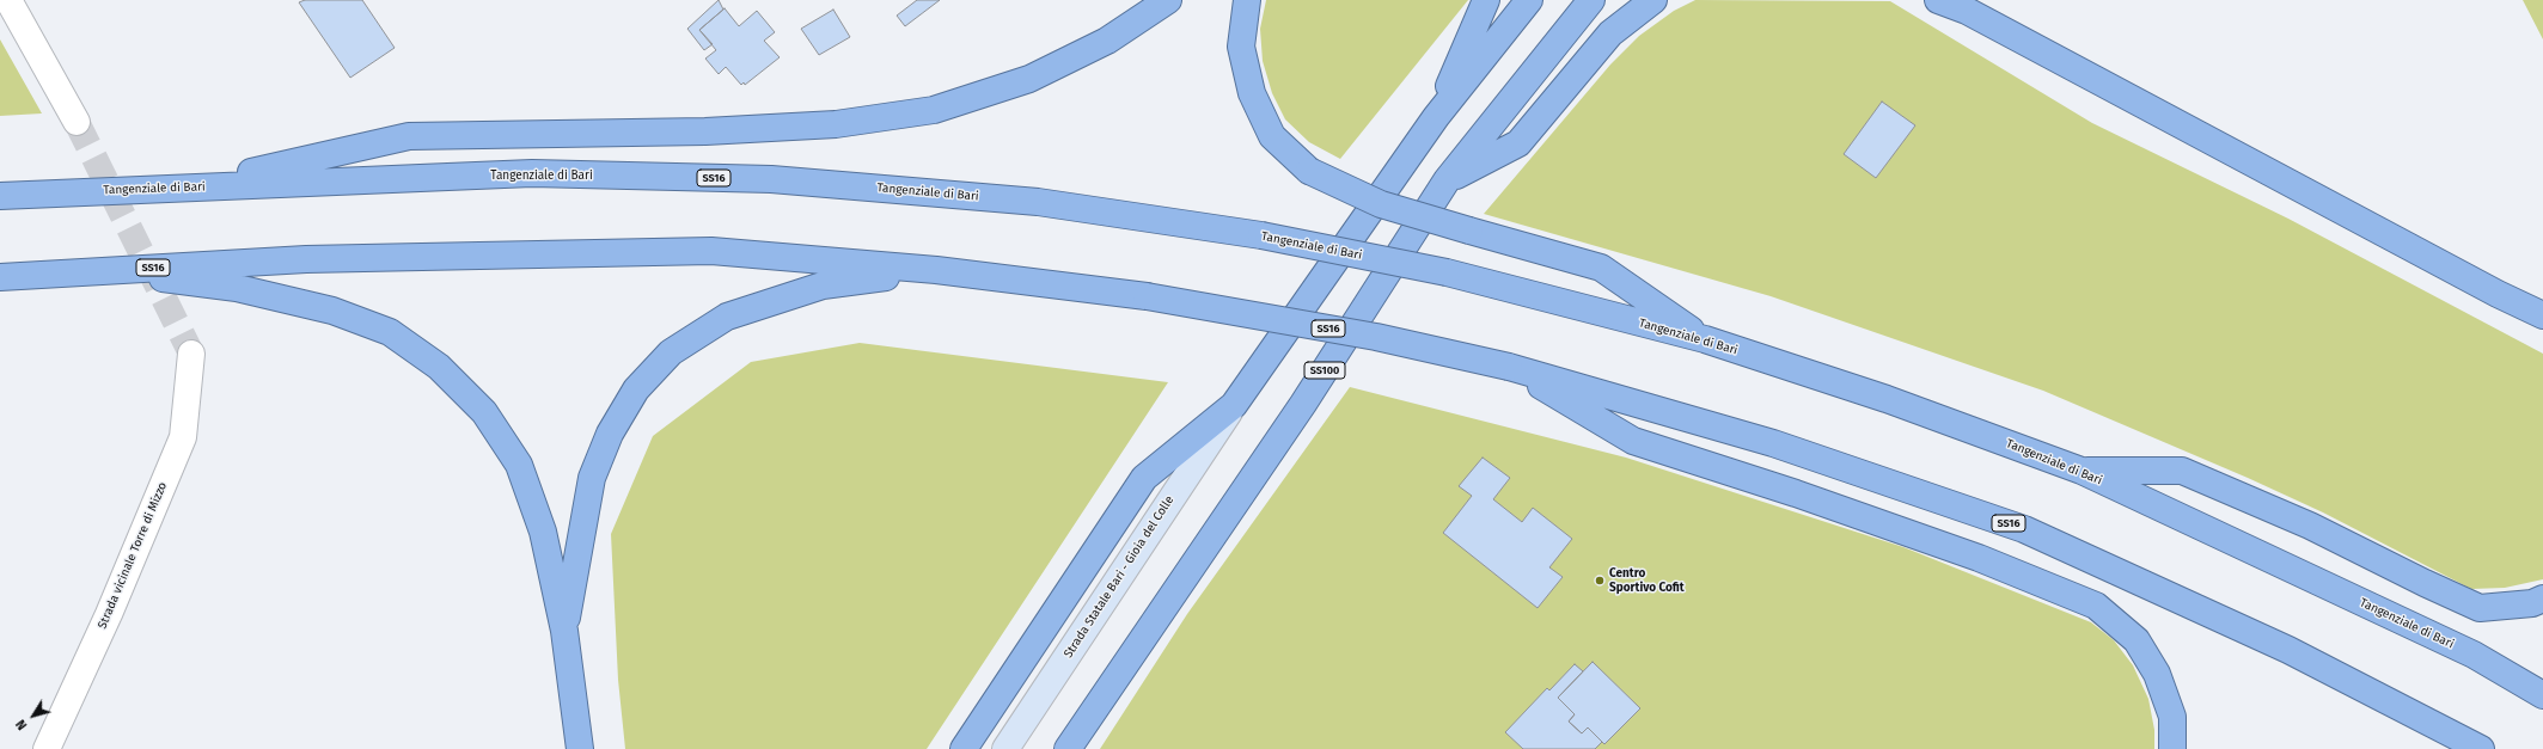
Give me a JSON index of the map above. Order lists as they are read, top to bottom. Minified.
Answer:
{"streets":{"highway":["Tangenziale di Bari","SS16","SS100"],"main road":["Strada Statale Bari - Gioia del Colle"],"street":["Strada vicinale Torre di Mizzo"]},"places":["Centro Sportivo Cofit"],"north":"bottom left"}
